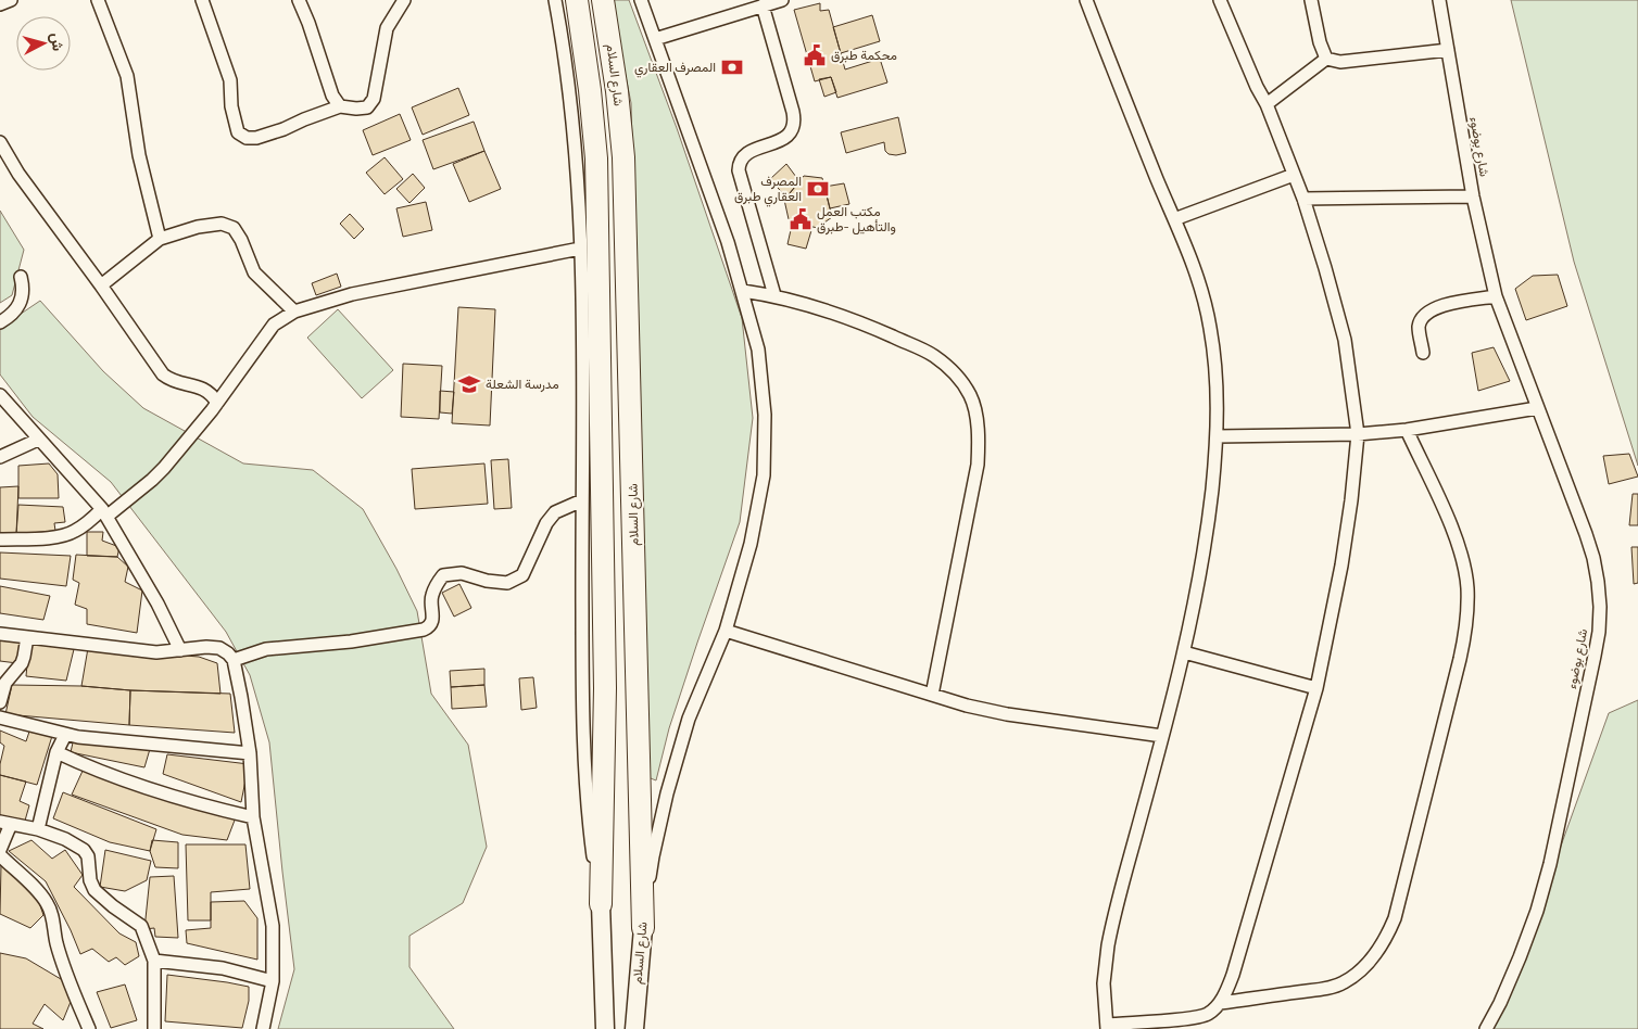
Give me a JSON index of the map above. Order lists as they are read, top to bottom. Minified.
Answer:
{"streets":{"highway":["شارع السلام"],"street":["شارع بوضوء"]},"places":{"public building":["محكمة طبرق","مكتب العمل والتأهيل -طبرق"],"bank":["المصرف العقاري","المصرف العقاري طبرق"],"school or university":["مدرسة الشعلة"]},"north":"right"}
